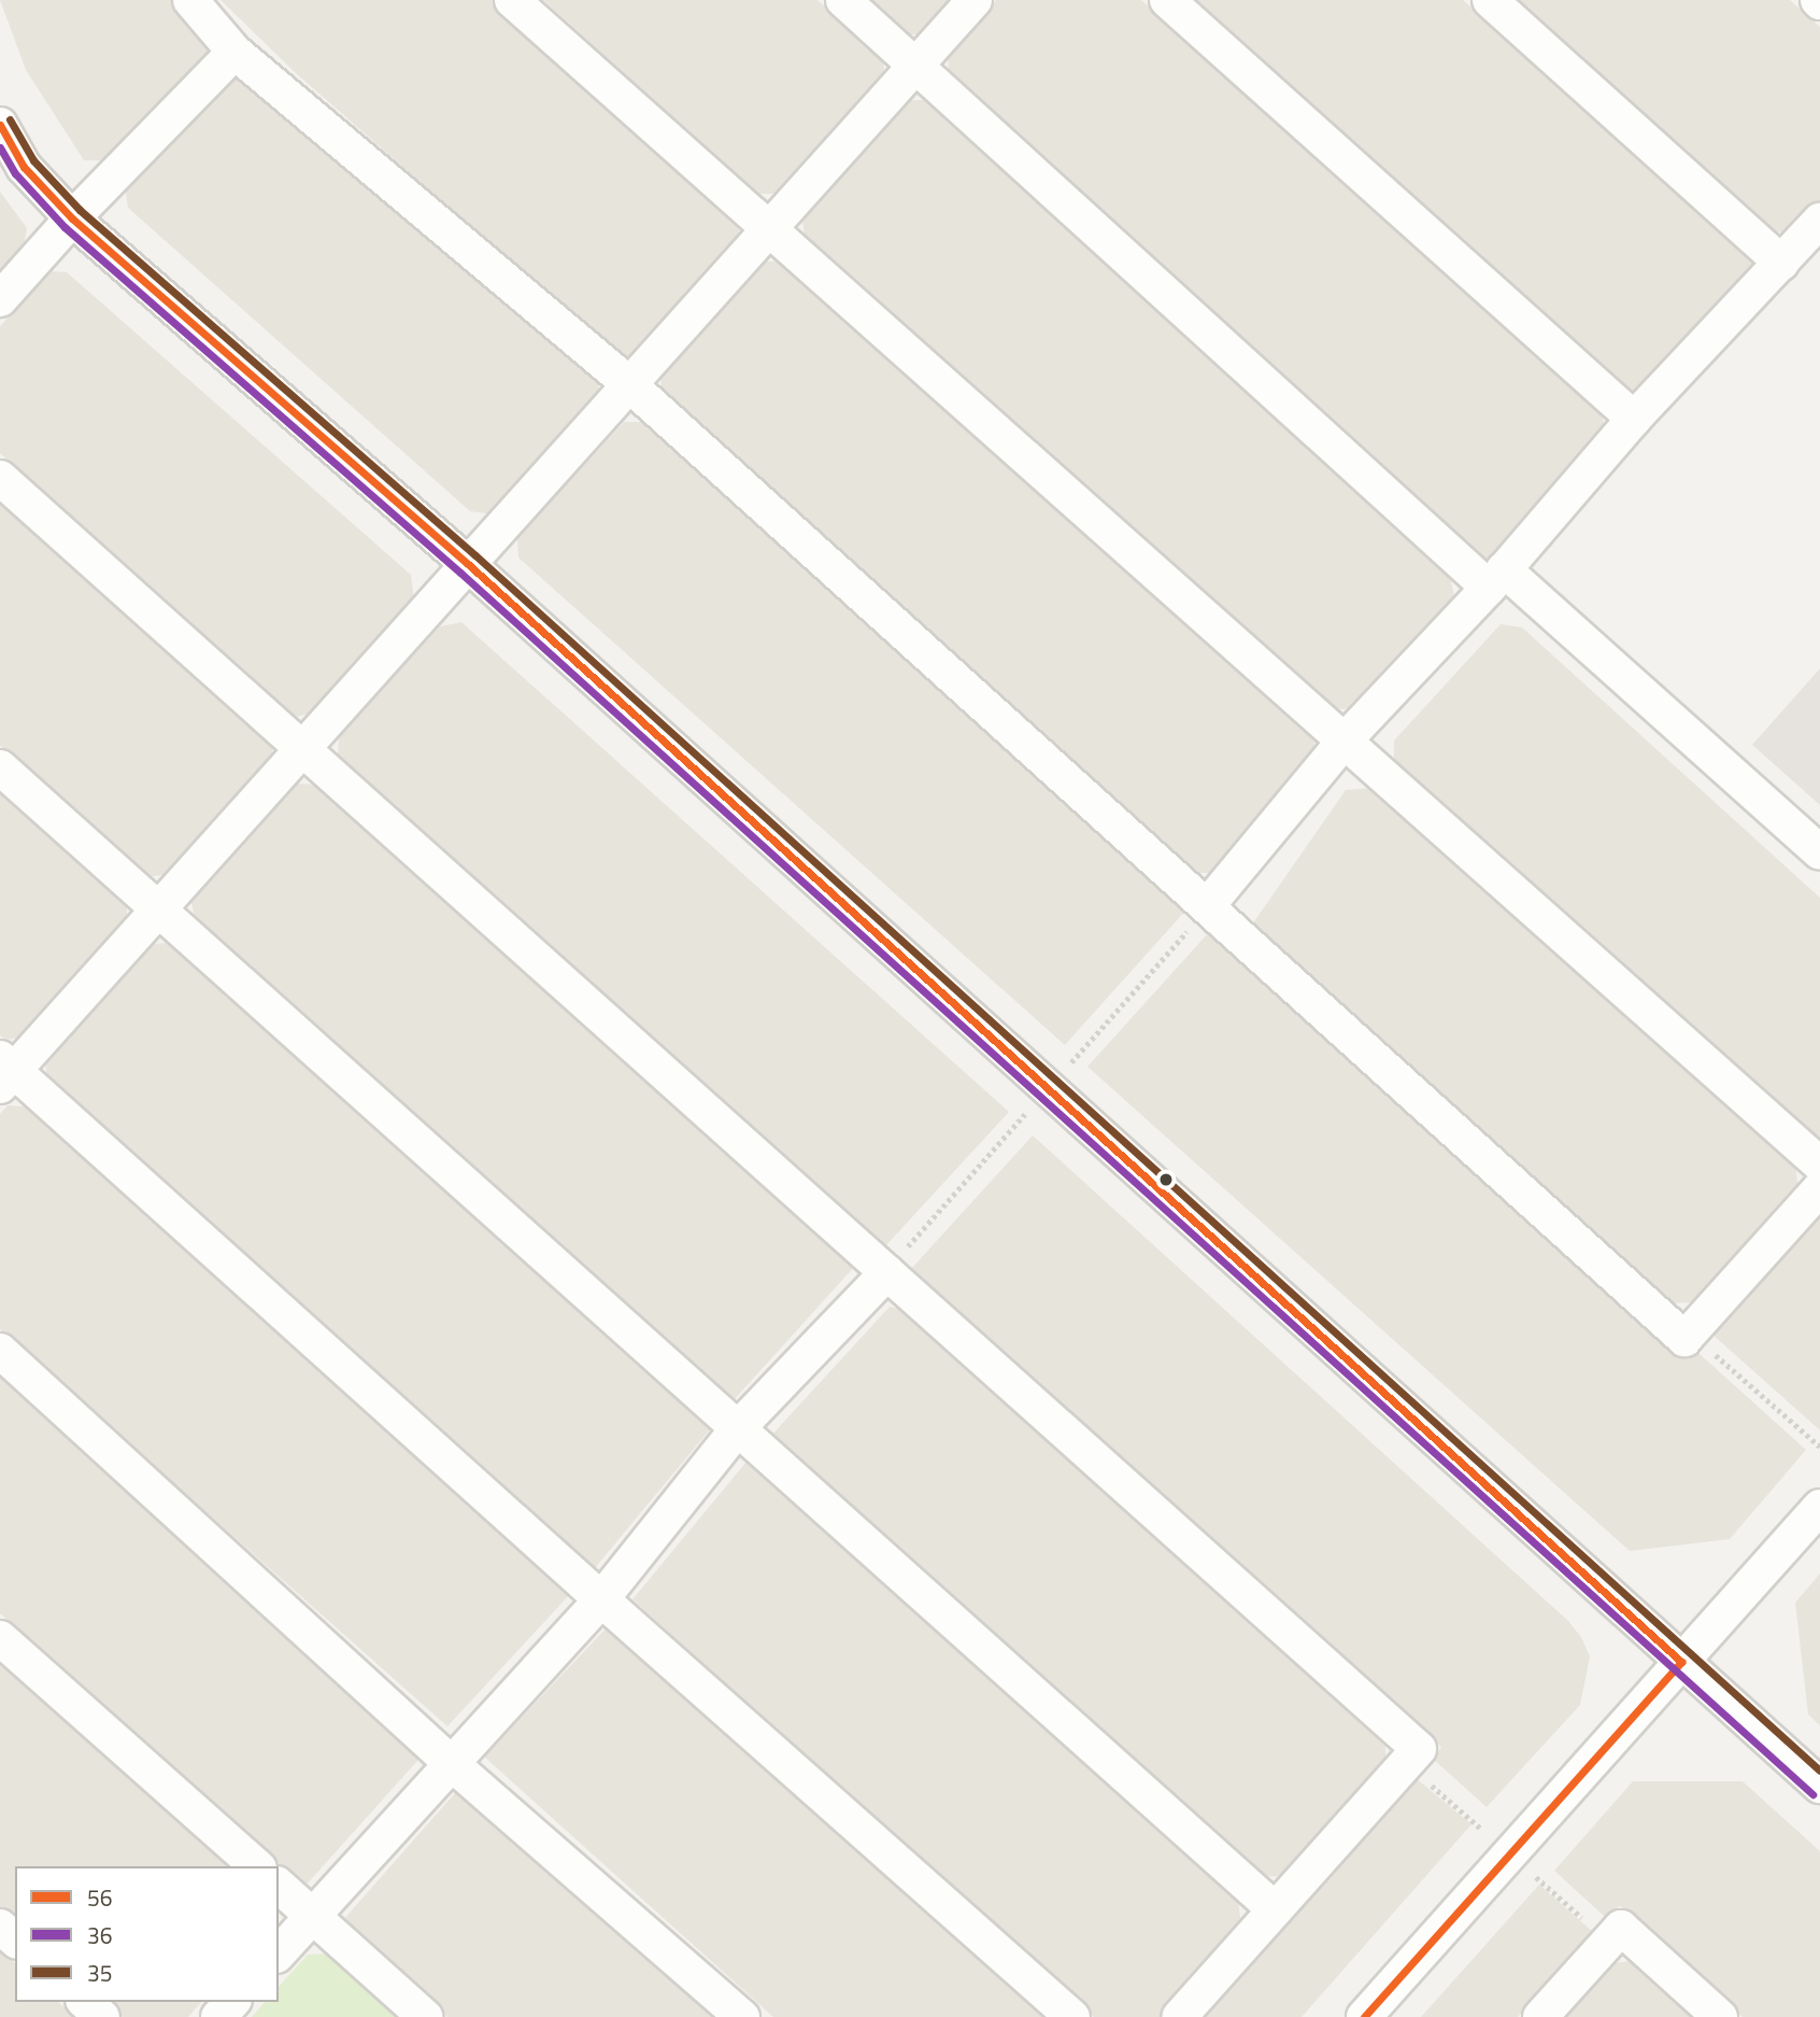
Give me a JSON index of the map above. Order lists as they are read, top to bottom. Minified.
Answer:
{"lines":["transit line 35","transit line 56","transit line 36"],"legend":["56","36","35"]}
